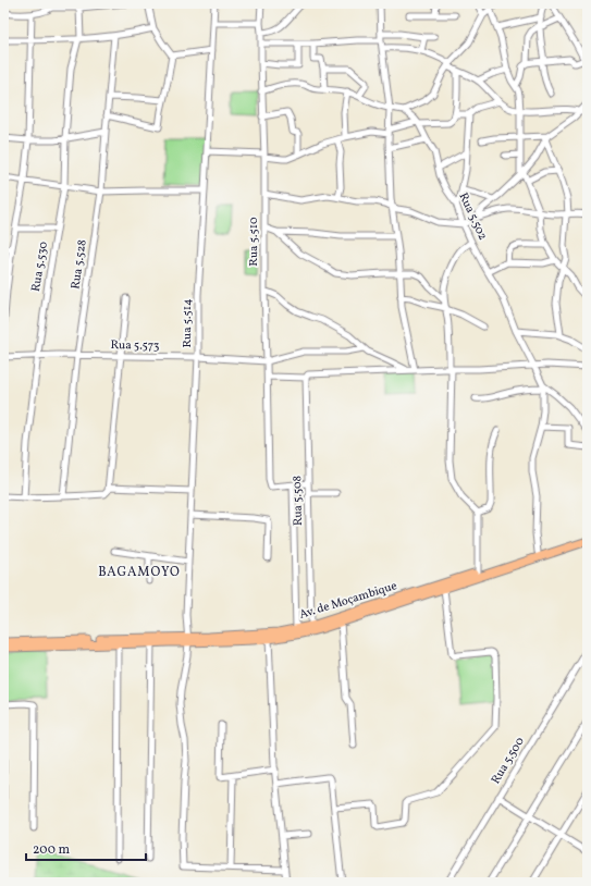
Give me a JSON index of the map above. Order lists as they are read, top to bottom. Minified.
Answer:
{"streets":{"highway":["Av. de Moçambique"],"street":["Rua 5.502","Rua 5.510","Rua 5.528","Rua 5.530","Rua 5.514","Rua 5.573","Rua 5.508","Rua 5.500"]},"crossings":[["Rua 5.510","Rua 5.573"],["Rua 5.528","Rua 5.573"],["Rua 5.530","Rua 5.573"],["Rua 5.514","Rua 5.573"],["Rua 5.514","Av. de Moçambique"],["Rua 5.508","Av. de Moçambique"]],"districts":["BAGAMOYO"],"scale_bar":"200 m"}
